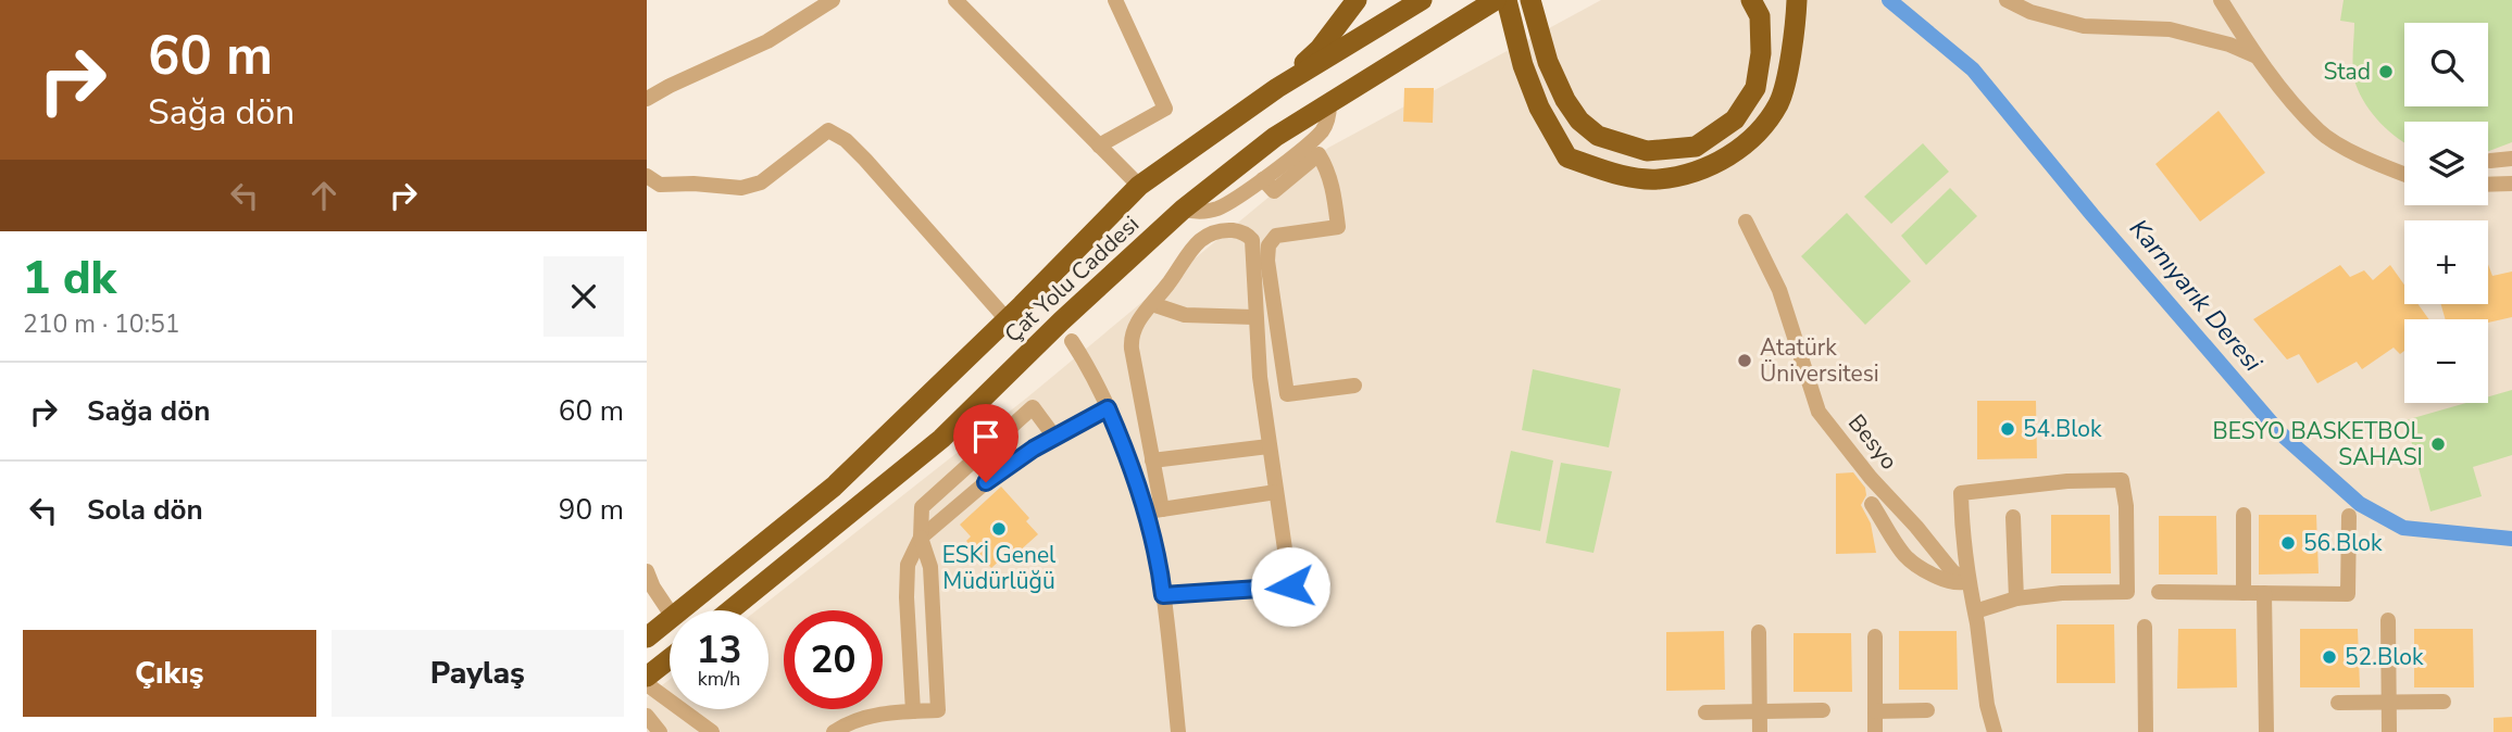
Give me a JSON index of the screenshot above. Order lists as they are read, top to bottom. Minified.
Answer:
{"streets":{"highway":["Çat Yolu Caddesi"],"street":["Besyo"]},"water":["Karnıyarık Deresi"],"places":["Stad","Atatürk Üniversitesi","54.Blok","BESYO BASKETBOL SAHASI","ESKİ Genel Müdürlüğü","56.Blok","52.Blok"],"page":{"turn":["60 m","Sağa dön"],"map_buttons":["+","−"],"heading":["1 dk","210 m · 10:51"],"list":[{"name":"Sağa dön","value":"60 m"},{"name":"Sola dön","value":"90 m"}],"speed":"13 km/h","limit":"20","buttons":["Çıkış","Paylaş"]}}
